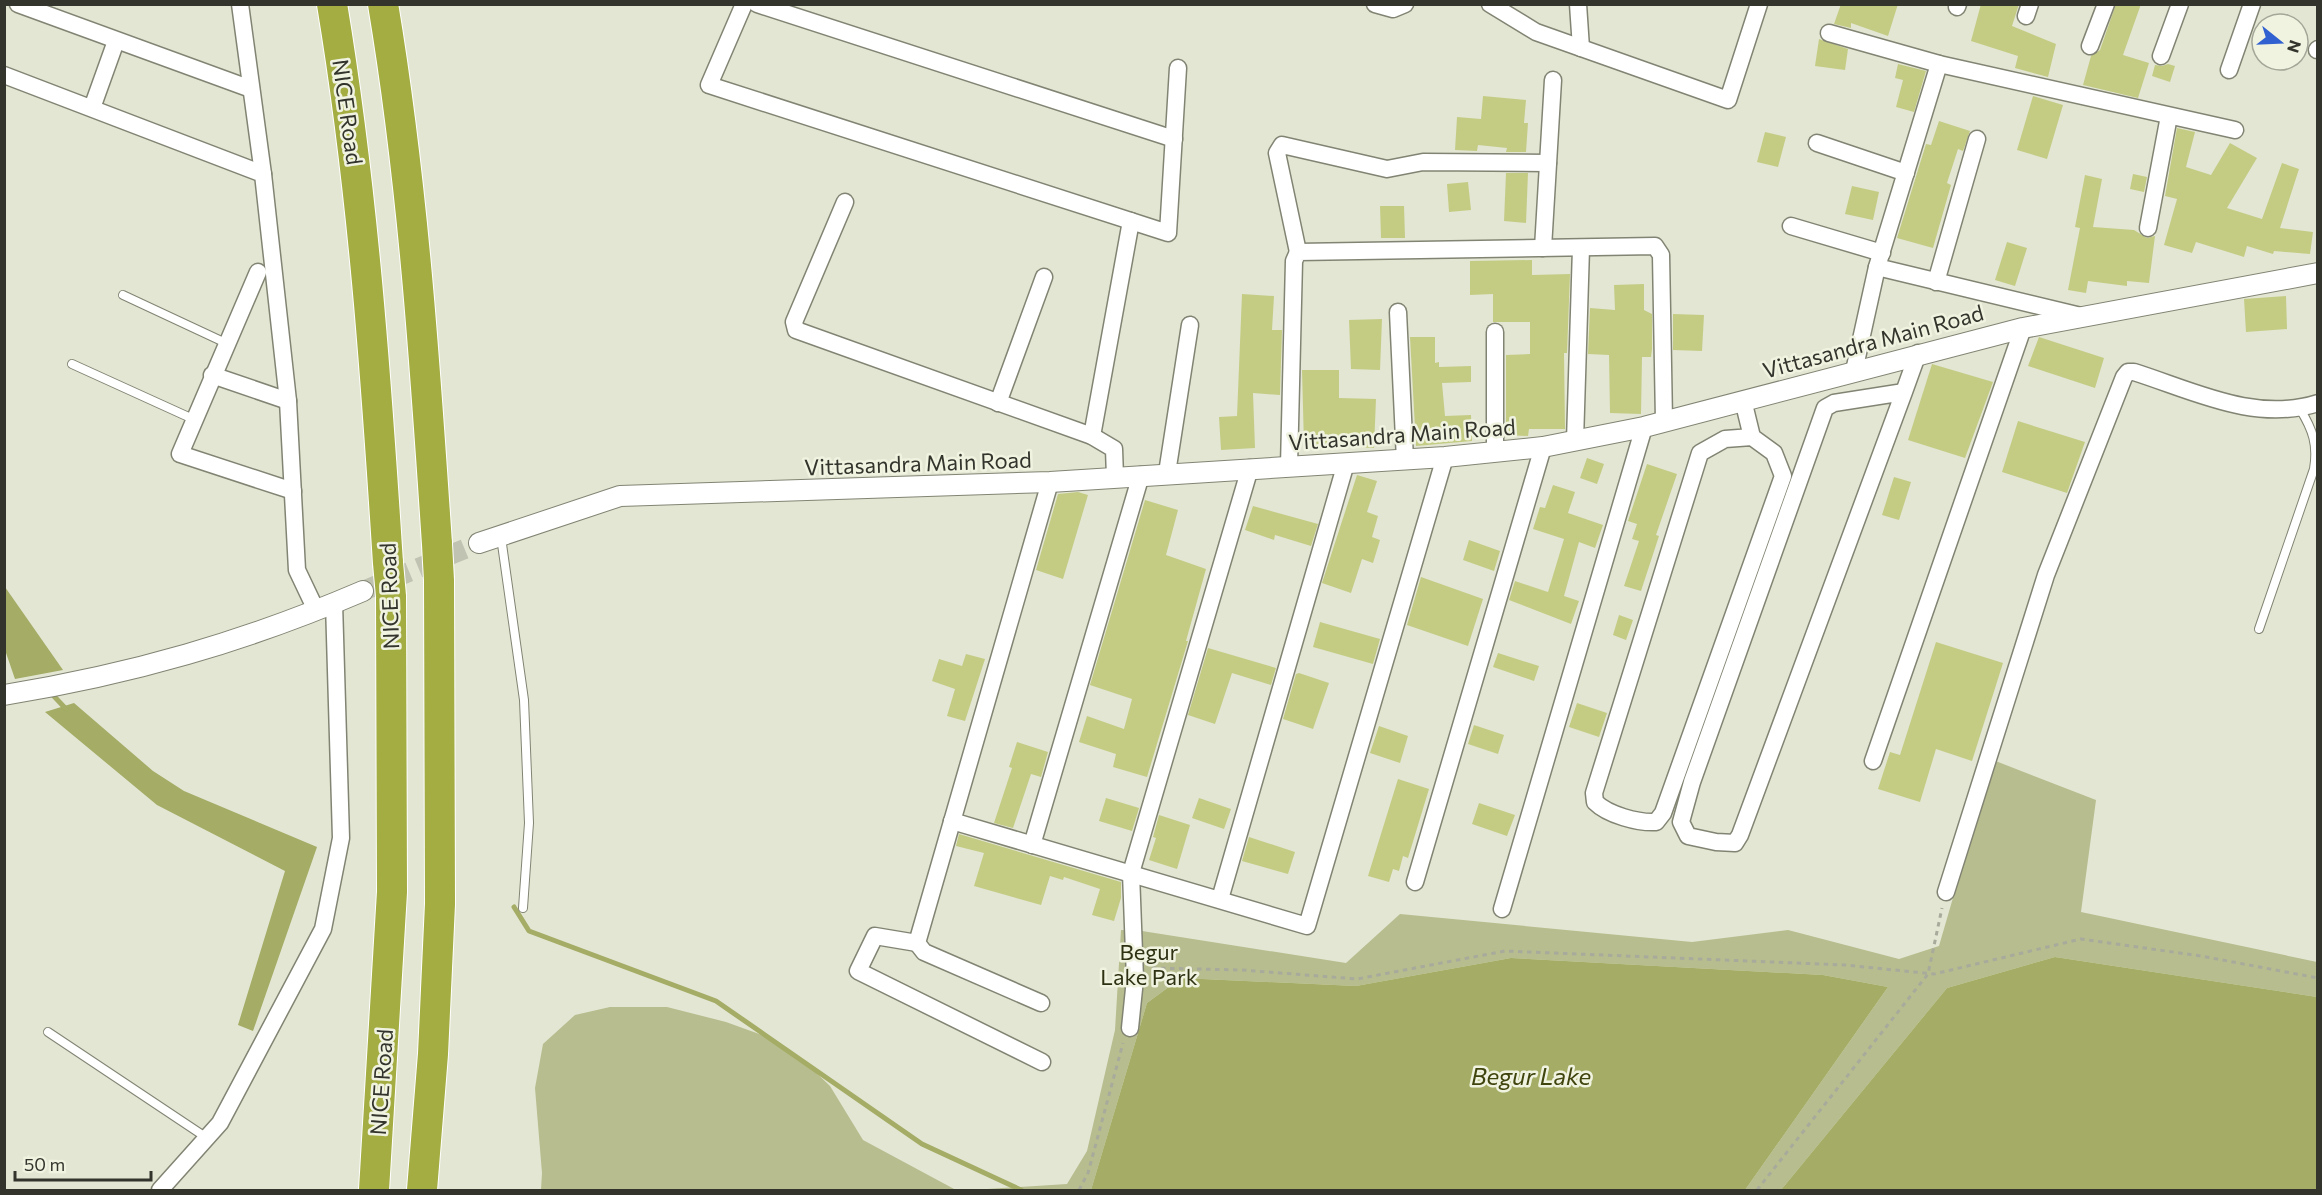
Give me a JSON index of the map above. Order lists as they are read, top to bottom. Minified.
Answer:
{"streets":{"highway":["NICE Road"],"street":["Vittasandra Main Road"]},"water":["Begur Lake"],"parks":["Begur Lake Park"],"scale_bar":"50 m","north":"right"}
